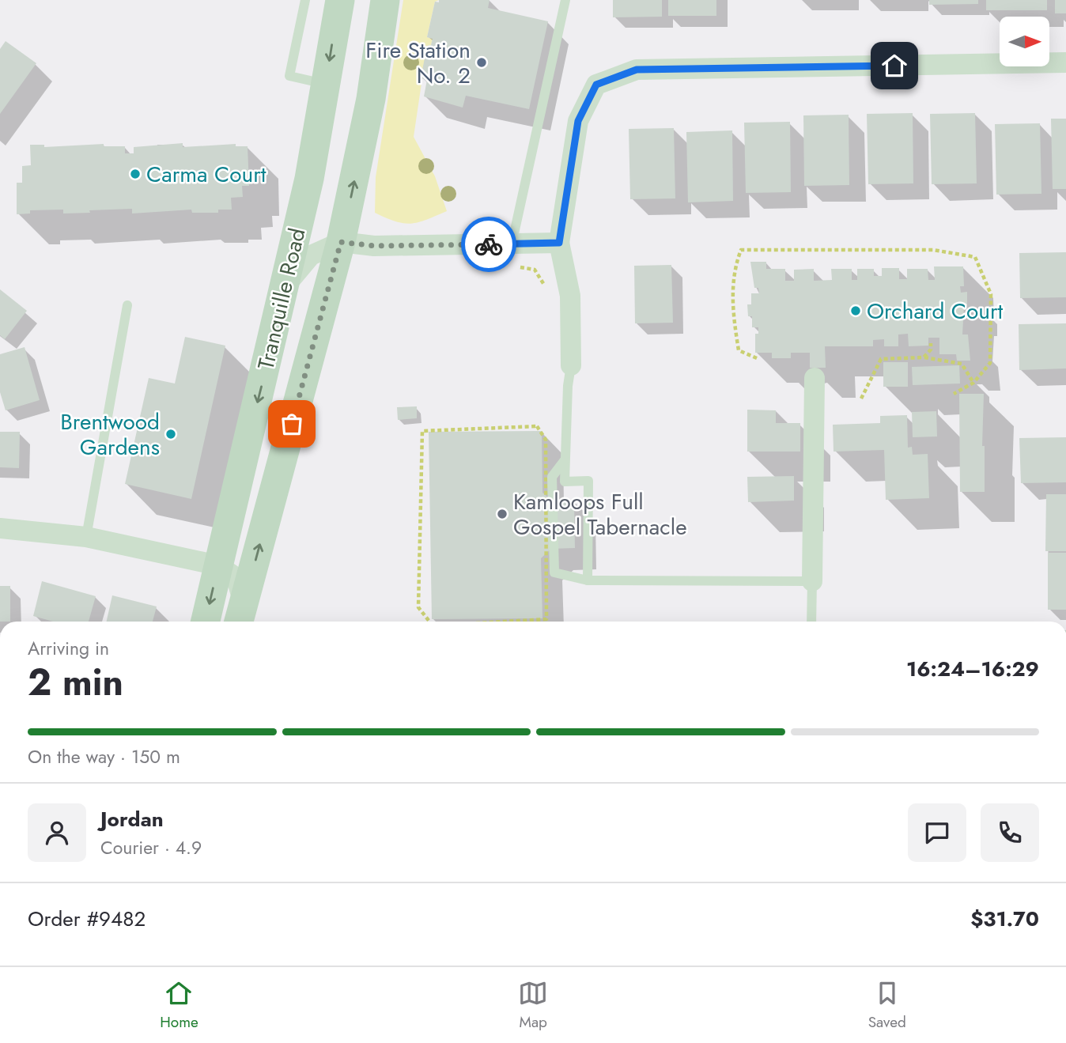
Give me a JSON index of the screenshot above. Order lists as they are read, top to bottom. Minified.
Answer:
{"streets":{"main road":["Tranquille Road"]},"places":["Fire Station No. 2","Carma Court","Orchard Court","Brentwood Gardens","Kamloops Full Gospel Tabernacle"],"north":"right","page":{"heading":["2 min","Arriving in","16:24–16:29"],"panel":["Jordan","Courier · 4.9","Order #9482","$31.70"],"bar":"On the way · 150 m","tabs":["Home","Map","Saved"]}}
